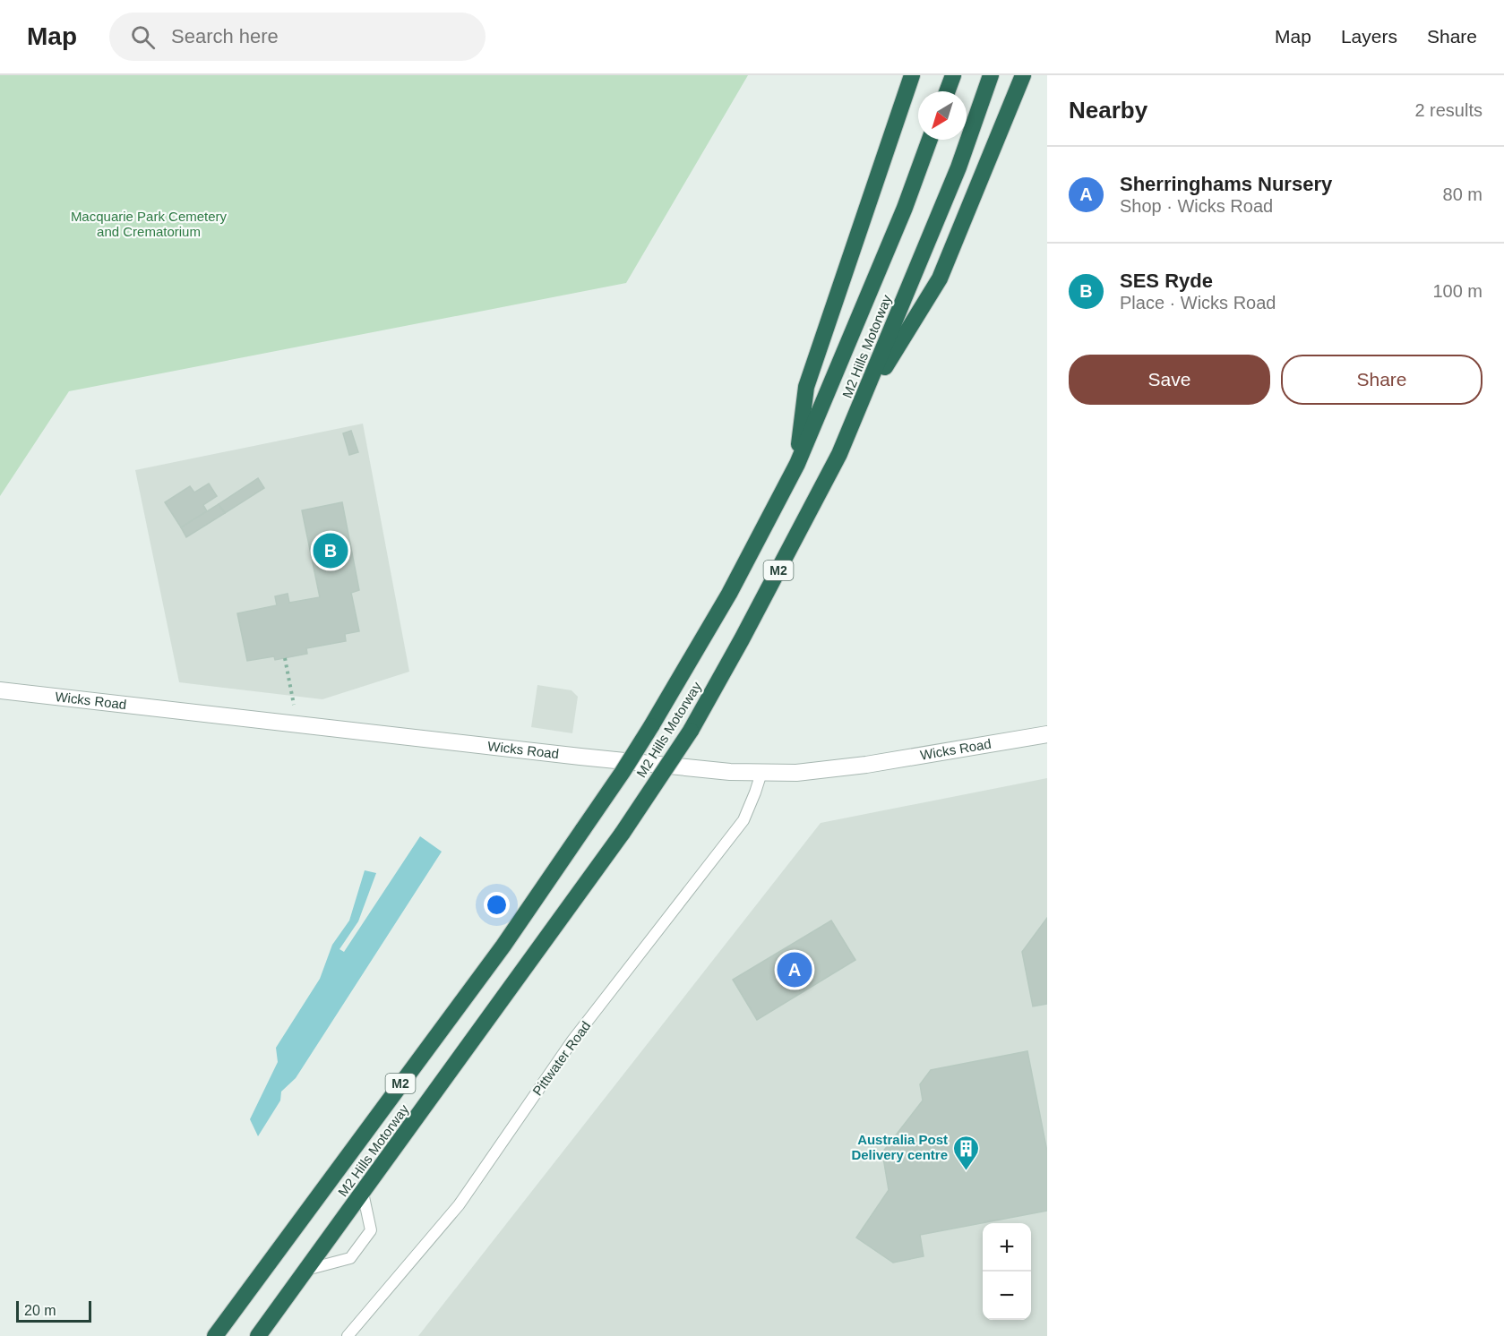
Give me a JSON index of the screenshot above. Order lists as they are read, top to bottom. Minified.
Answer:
{"streets":{"highway":["M2 Hills Motorway","M2"],"street":["Wicks Road"],"lane":["Pittwater Road"]},"crossings":[["Wicks Road","Pittwater Road"]],"parks":["Macquarie Park Cemetery and Crematorium"],"places":{"building":["Australia Post Delivery centre"]},"scale_bar":"20 m","north":"bottom left","page":{"header":"Map","search":"Search here","nav":["Map","Layers","Share"],"heading":["Nearby","2 results"],"list":[{"mark":"A","name":"Sherringhams Nursery","note":"Shop · Wicks Road","value":"80 m"},{"mark":"B","name":"SES Ryde","note":"Place · Wicks Road","value":"100 m"}],"buttons":["Save","Share"],"pins":["B","A"],"map_buttons":["+","−"],"scale":"20 m"}}
